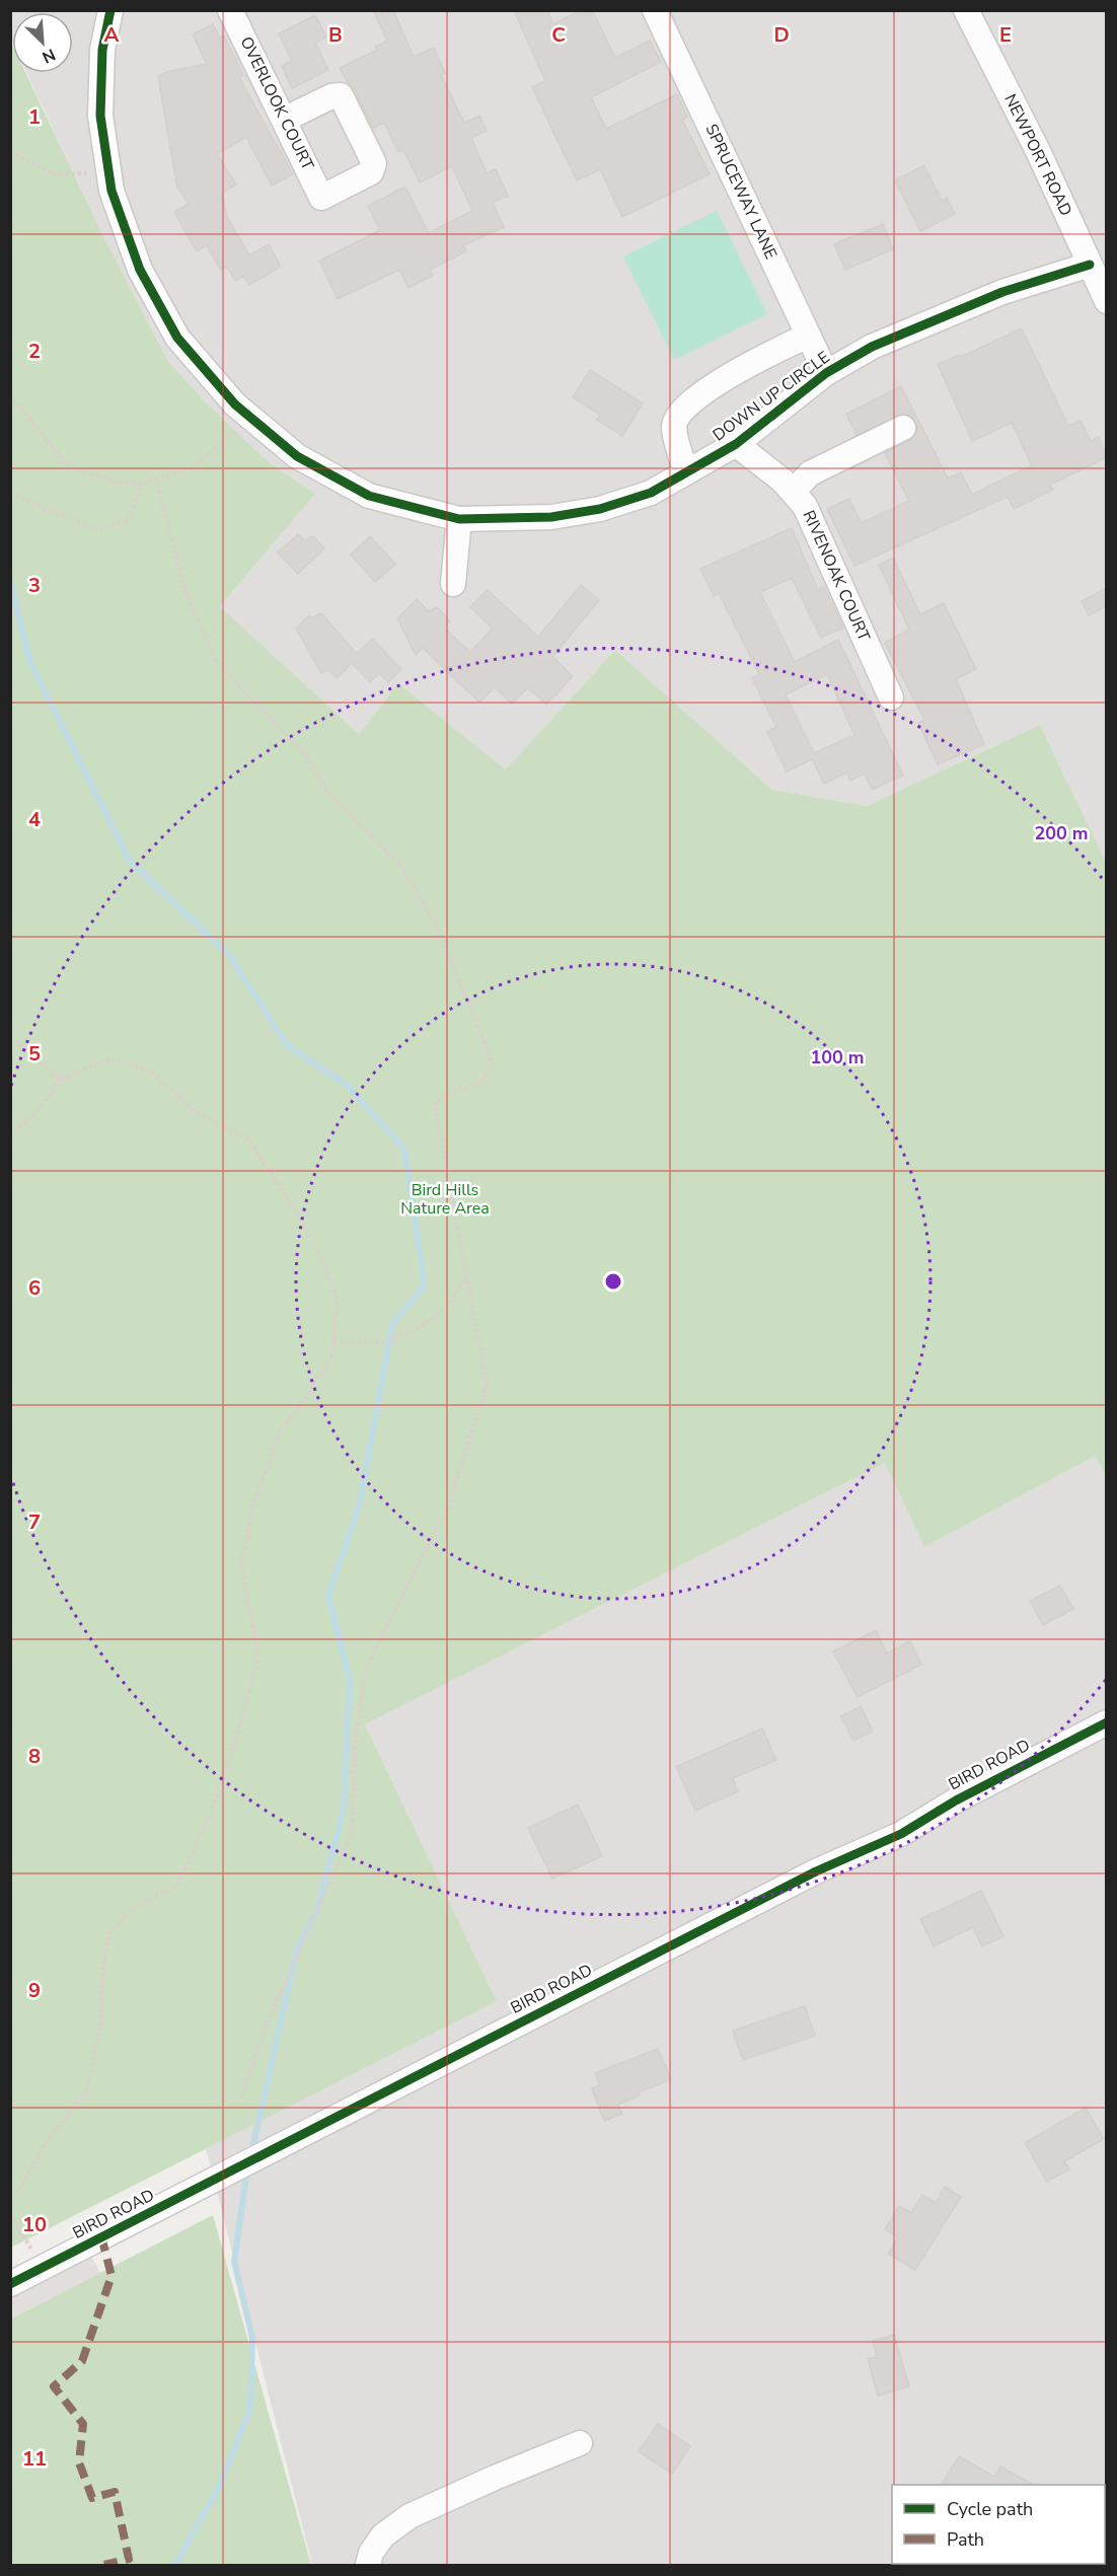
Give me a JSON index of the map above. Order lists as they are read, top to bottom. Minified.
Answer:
{"streets":{"street":["OVERLOOK COURT","NEWPORT ROAD","SPRUCEWAY LANE","DOWN UP CIRCLE","RIVENOAK COURT","BIRD ROAD"]},"crossings":[["NEWPORT ROAD","DOWN UP CIRCLE"],["SPRUCEWAY LANE","DOWN UP CIRCLE"],["DOWN UP CIRCLE","RIVENOAK COURT"]],"parks":["Bird Hills Nature Area"],"legend":["Cycle path","Path"],"north":"bottom right","grid":{"columns":["A","B","C","D","E"],"rows":["1","2","3","4","5","6","7","8","9","10","11"]},"rings":["200 m","100 m"]}
